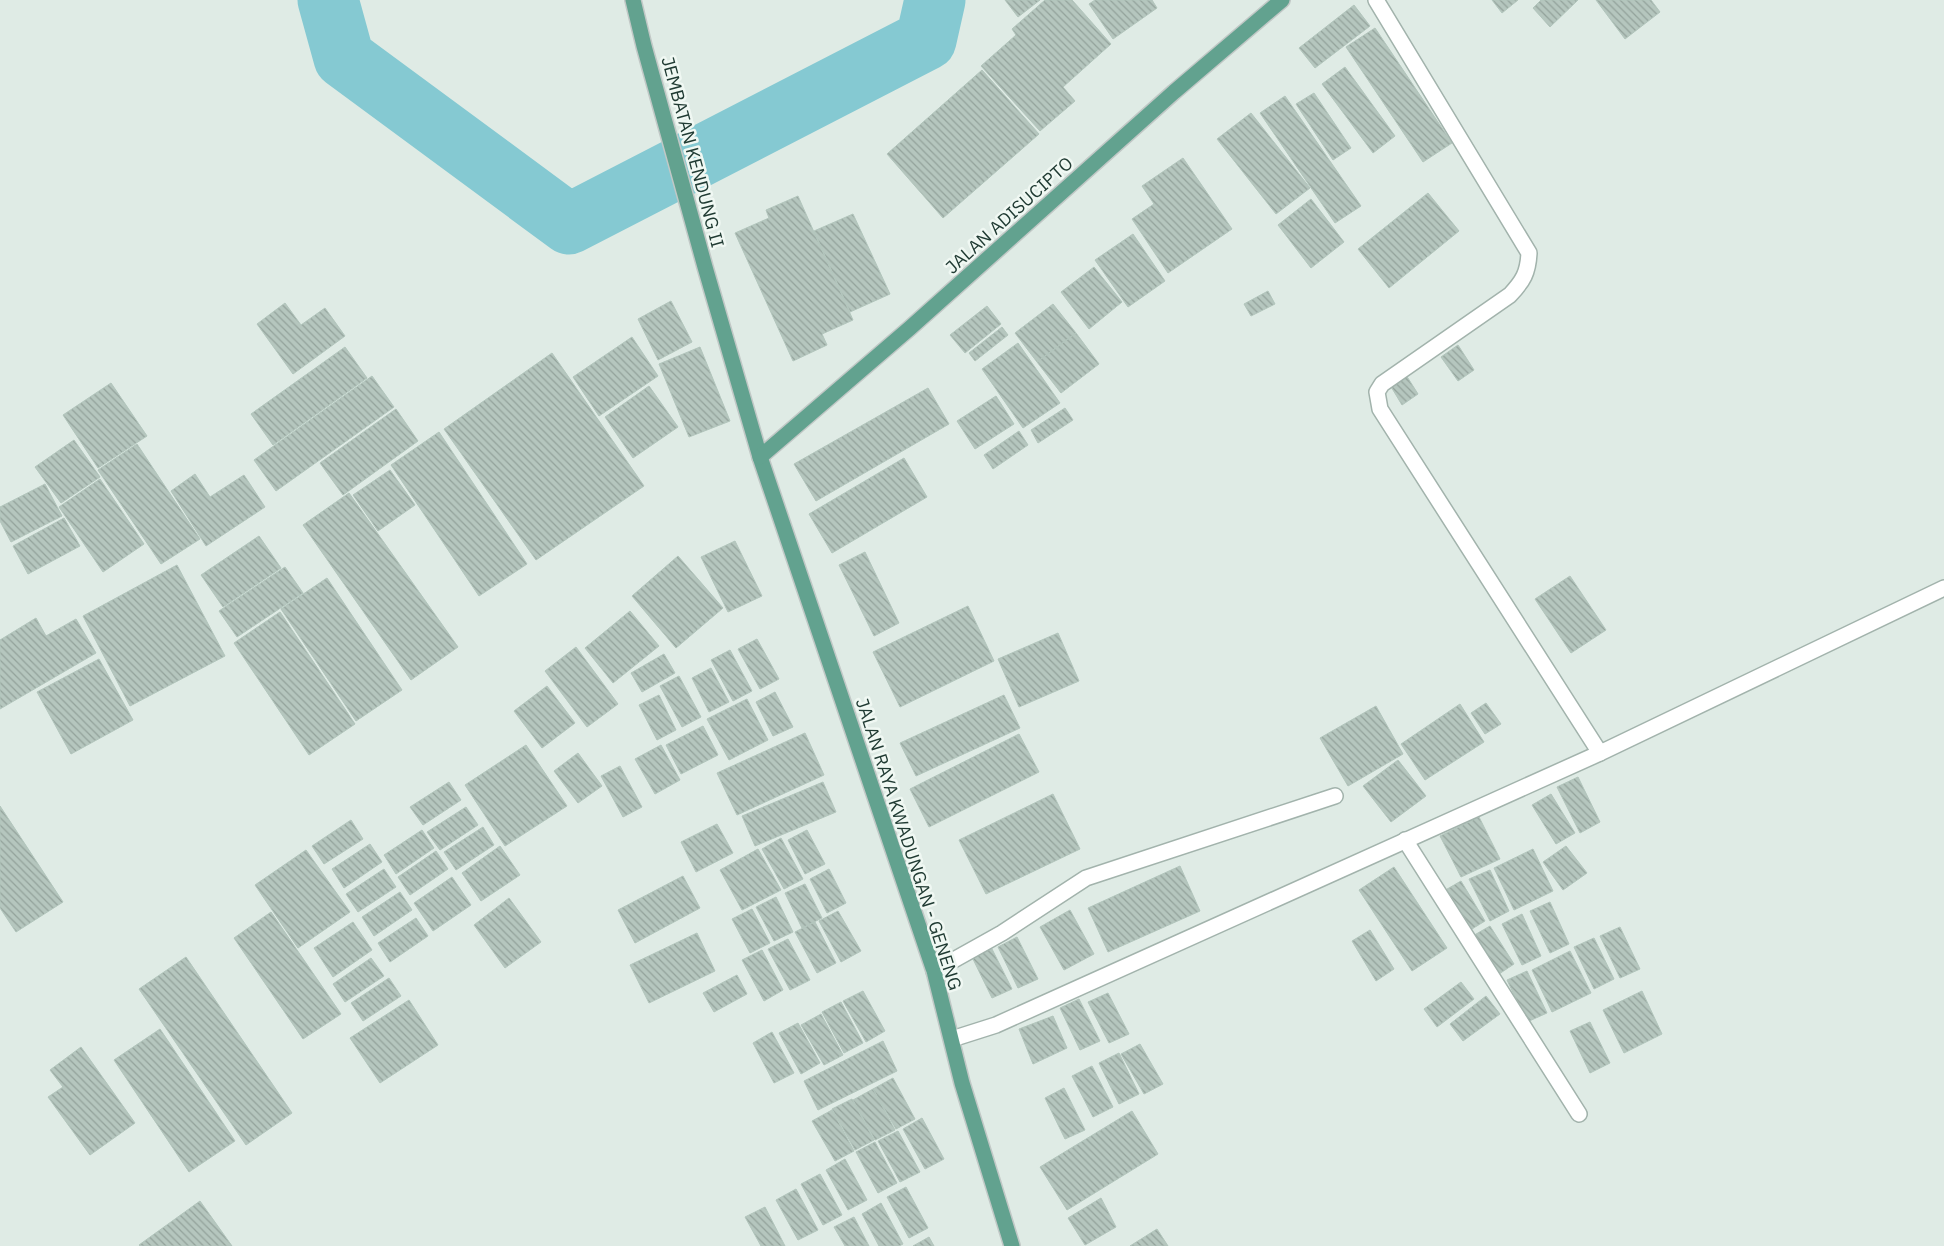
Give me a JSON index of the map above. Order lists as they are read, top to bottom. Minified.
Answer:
{"streets":{"main road":["JEMBATAN KENDUNG II","JALAN ADISUCIPTO","JALAN RAYA KWADUNGAN - GENENG"]},"crossings":[["JEMBATAN KENDUNG II","JALAN ADISUCIPTO"],["JEMBATAN KENDUNG II","JALAN RAYA KWADUNGAN - GENENG"],["JALAN ADISUCIPTO","JALAN RAYA KWADUNGAN - GENENG"]]}
